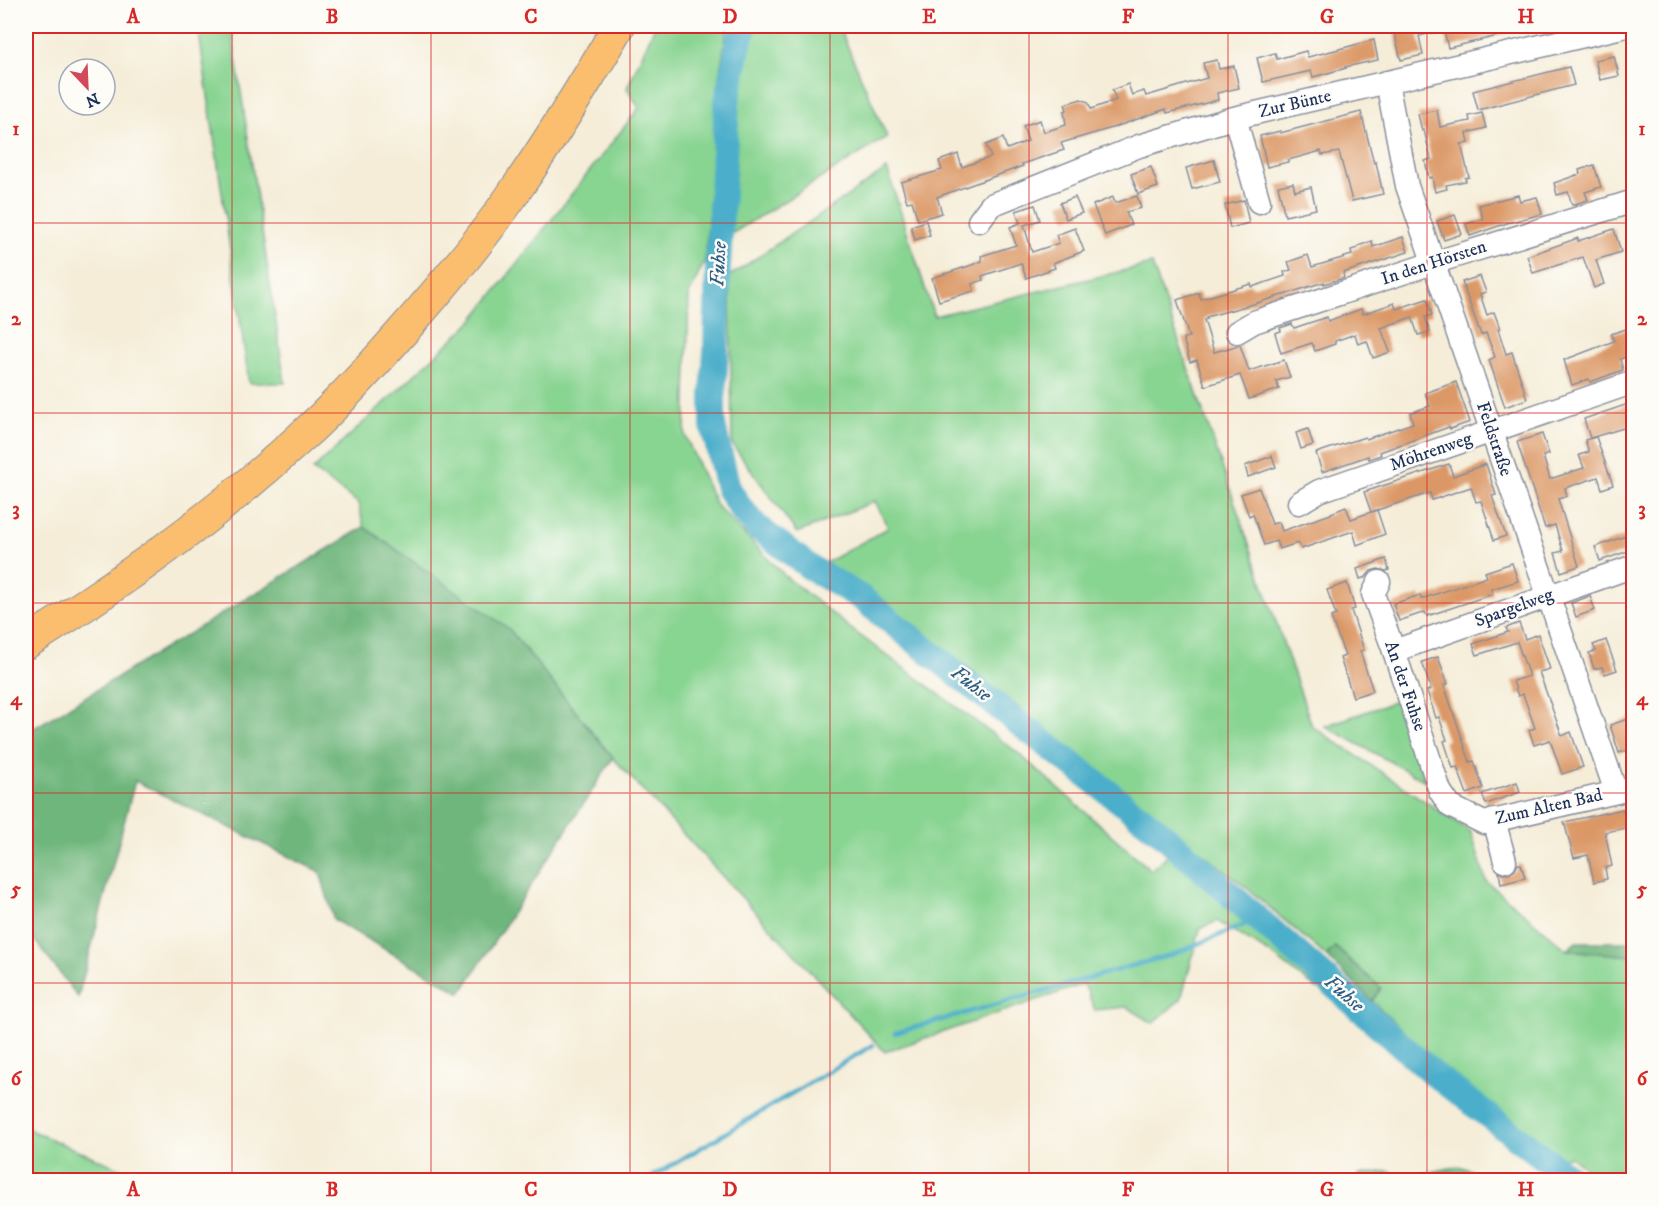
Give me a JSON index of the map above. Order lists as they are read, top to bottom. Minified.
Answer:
{"streets":{"street":["Zur Bünte","In den Hörsten","Feldstraße","Möhrenweg","Spargelweg","An der Fuhse","Zum Alten Bad"]},"crossings":[["Zur Bünte","Feldstraße"],["In den Hörsten","Feldstraße"],["Feldstraße","Möhrenweg"],["Feldstraße","Spargelweg"],["Feldstraße","Zum Alten Bad"],["Spargelweg","An der Fuhse"],["An der Fuhse","Zum Alten Bad"]],"water":["Fuhse"],"north":"bottom right","grid":{"columns":["A","B","C","D","E","F","G","H"],"rows":["1","2","3","4","5","6"]}}
